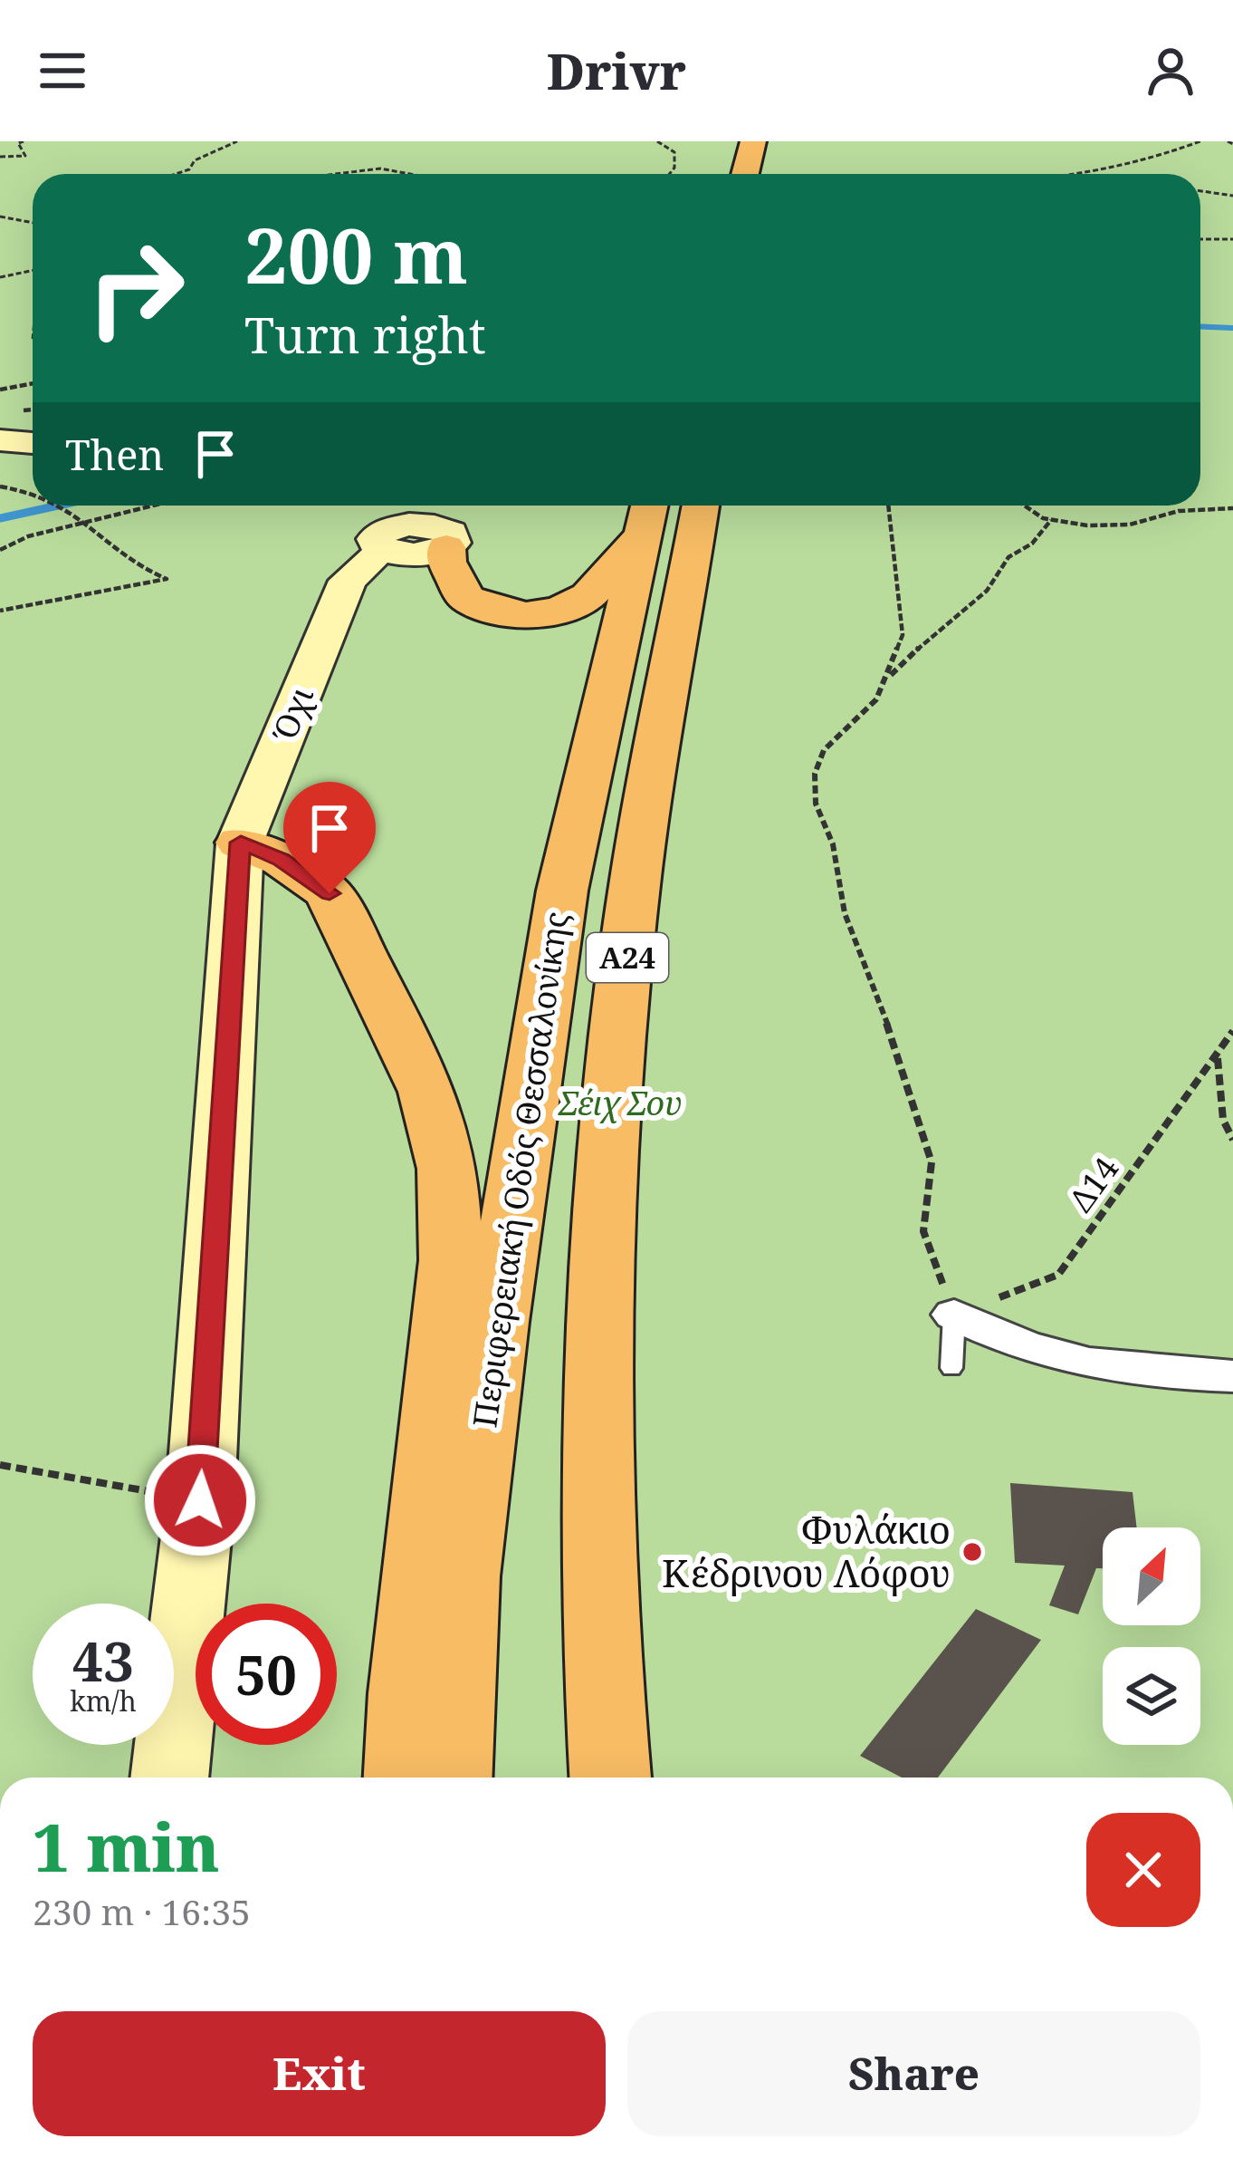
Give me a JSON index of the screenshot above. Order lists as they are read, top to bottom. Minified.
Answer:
{"streets":{"highway":["Α24","Περιφερειακή Οδός Θεσσαλονίκης"],"main road":["Όχι"],"path":["Δ14"]},"crossings":[["Α24","Περιφερειακή Οδός Θεσσαλονίκης"]],"parks":["Σέιχ Σου"],"places":["Φυλάκιο Κέδρινου Λόφου"],"north":"top right","page":{"header":"Drivr","turn":["200 m","Turn right"],"then":"Then","speed":"43 km/h","limit":"50","heading":["1 min","230 m · 16:35"],"buttons":["Exit","Share"]}}
